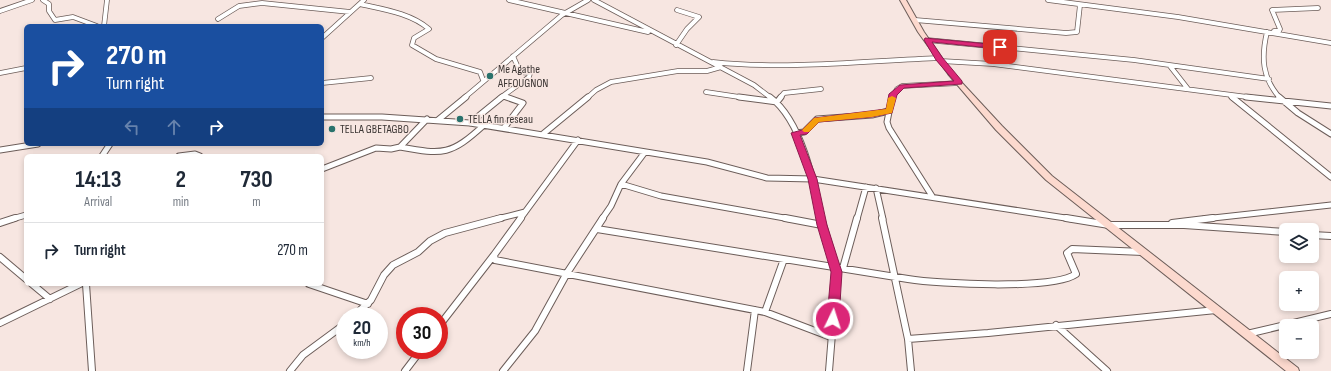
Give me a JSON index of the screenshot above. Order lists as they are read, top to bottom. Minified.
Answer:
{"places":["Me Agathe AFFOUGNON","TELLA fin reseau","TELLA GBETAGBO"],"page":{"turn":["270 m","Turn right"],"eta":["14:13","Arrival","2","min","730","m"],"list":[{"name":"Turn right","value":"270 m"}],"map_buttons":["+","−"],"speed":"20 km/h","limit":"30"}}
